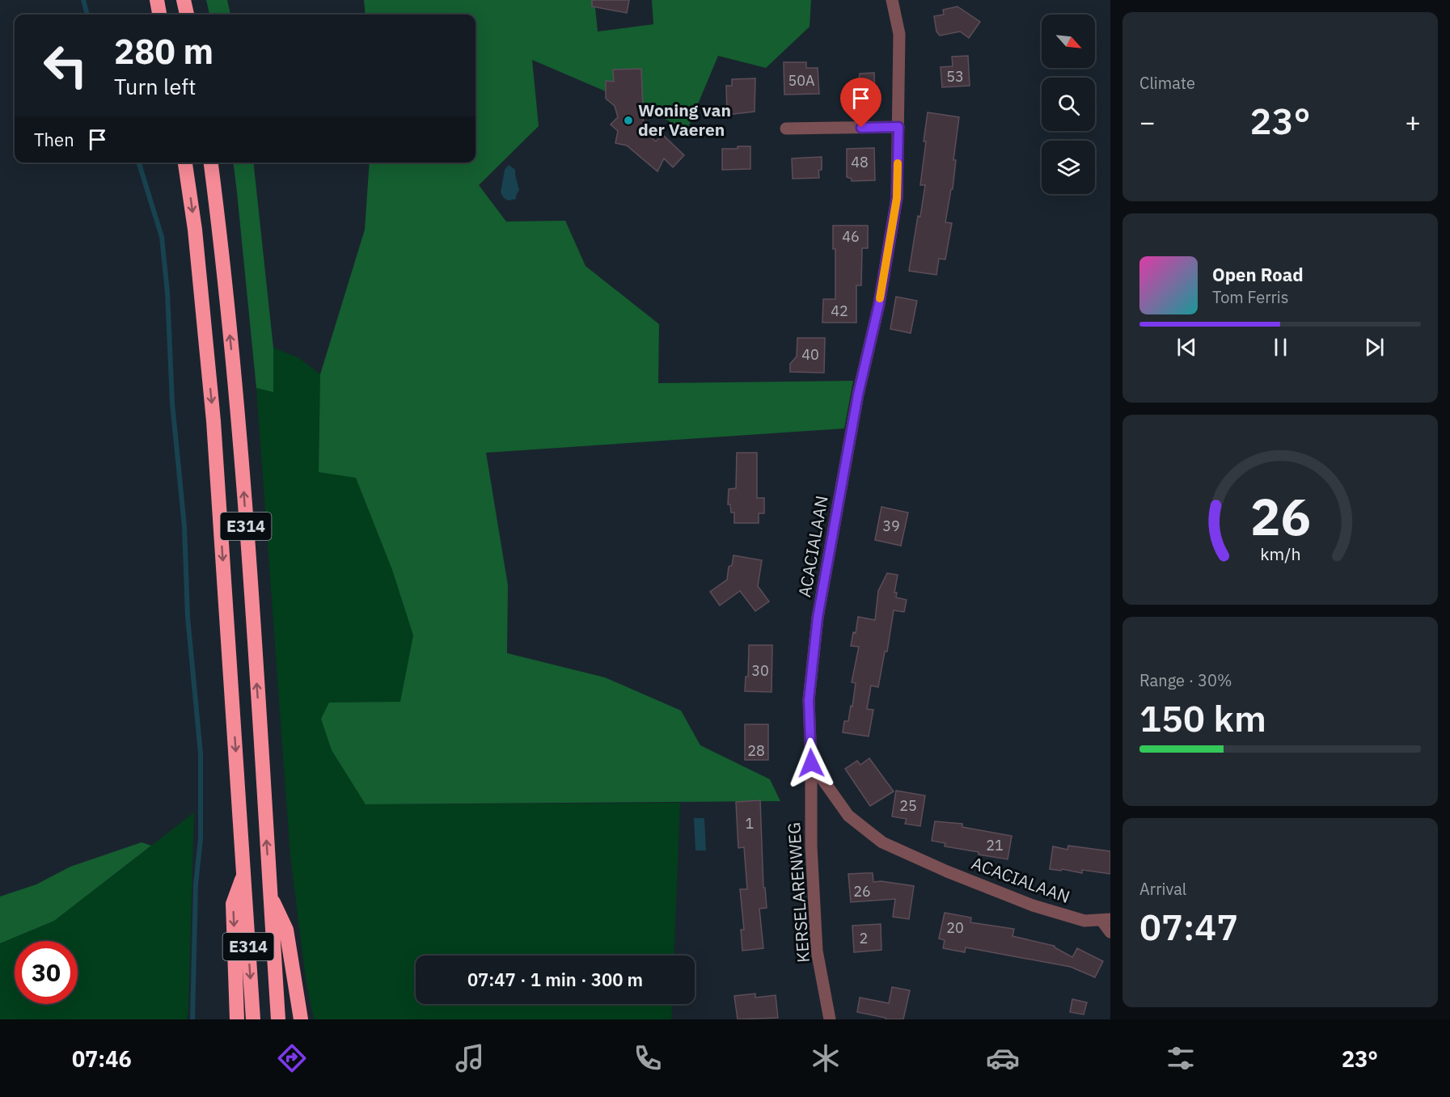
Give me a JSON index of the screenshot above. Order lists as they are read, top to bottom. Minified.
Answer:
{"streets":{"highway":["E314"],"street":["ACACIALAAN","KERSELARENWEG"]},"crossings":[["ACACIALAAN","KERSELARENWEG"]],"places":["Woning van der Vaeren"],"house_numbers":["53","50A","48","46","42","40","39","30","28","25","1","21","26","20","2"],"north":"bottom right","page":{"tile":["Climate",["Range · 30%","150 km"],["Arrival","07:47"]],"turn":["280 m","Turn left"],"heat":["−","23°","+"],"then":"Then","song":["Open Road","Tom Ferris"],"limit":"30","trip":"07:47 · 1 min · 300 m","tabs":["07:46","23°"],"gauge":["26","km/h"]}}
